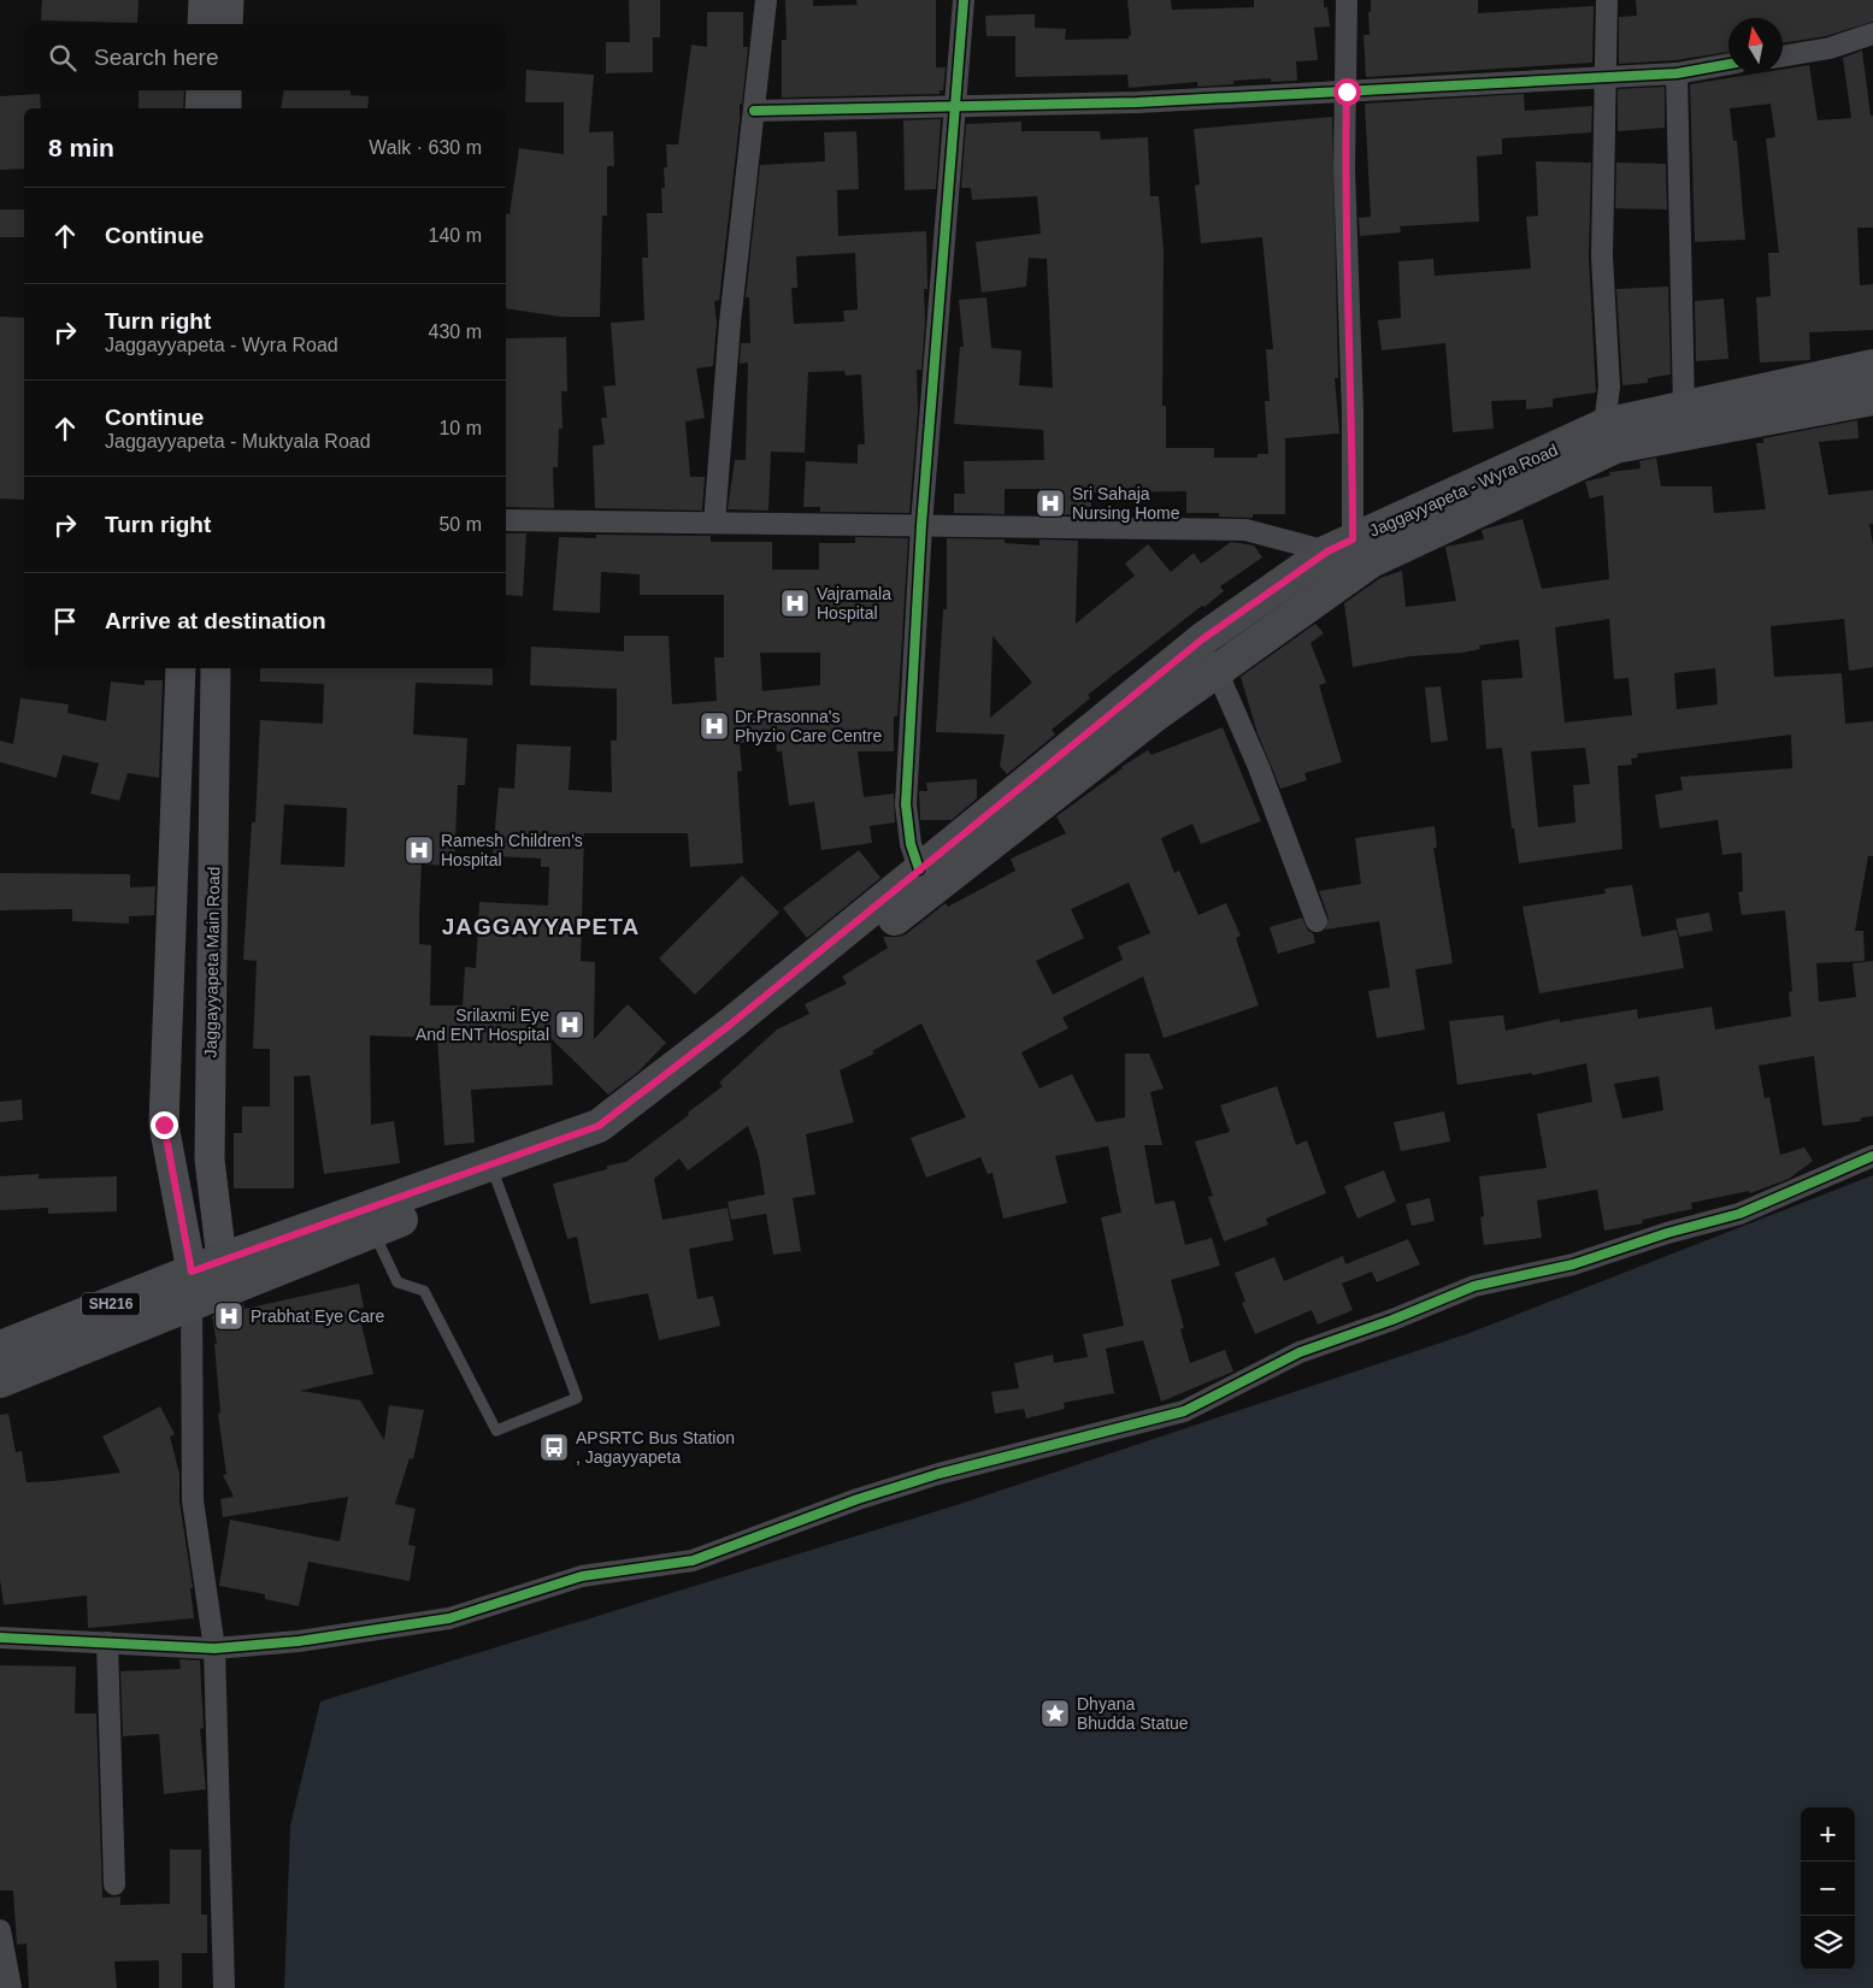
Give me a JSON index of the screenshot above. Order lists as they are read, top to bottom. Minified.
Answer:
{"streets":{"main road":["Jaggayyapeta - Wyra Road","Jaggayyapeta Main Road","SH216"]},"crossings":[["Jaggayyapeta - Wyra Road","Jaggayyapeta Main Road"],["Jaggayyapeta - Wyra Road","SH216"],["Jaggayyapeta Main Road","SH216"]],"districts":["JAGGAYYAPETA"],"places":{"hospital":["Sri Sahaja Nursing Home","Vajramala Hospital","Dr.Prasonna's Phyzio Care Centre","Ramesh Children's Hospital","Srilaxmi Eye And ENT Hospital","Prabhat Eye Care"],"bus stop":["APSRTC Bus Station , Jagayyapeta"],"place":["Dhyana Bhudda Statue"]},"north":"top","page":{"search":"Search here","heading":["8 min","Walk · 630 m"],"list":[["Continue","140 m"],["Turn right","Jaggayyapeta - Wyra Road","430 m"],["Continue","Jaggayyapeta - Muktyala Road","10 m"],["Turn right","50 m"],"Arrive at destination"],"map_buttons":["+","−"]}}
